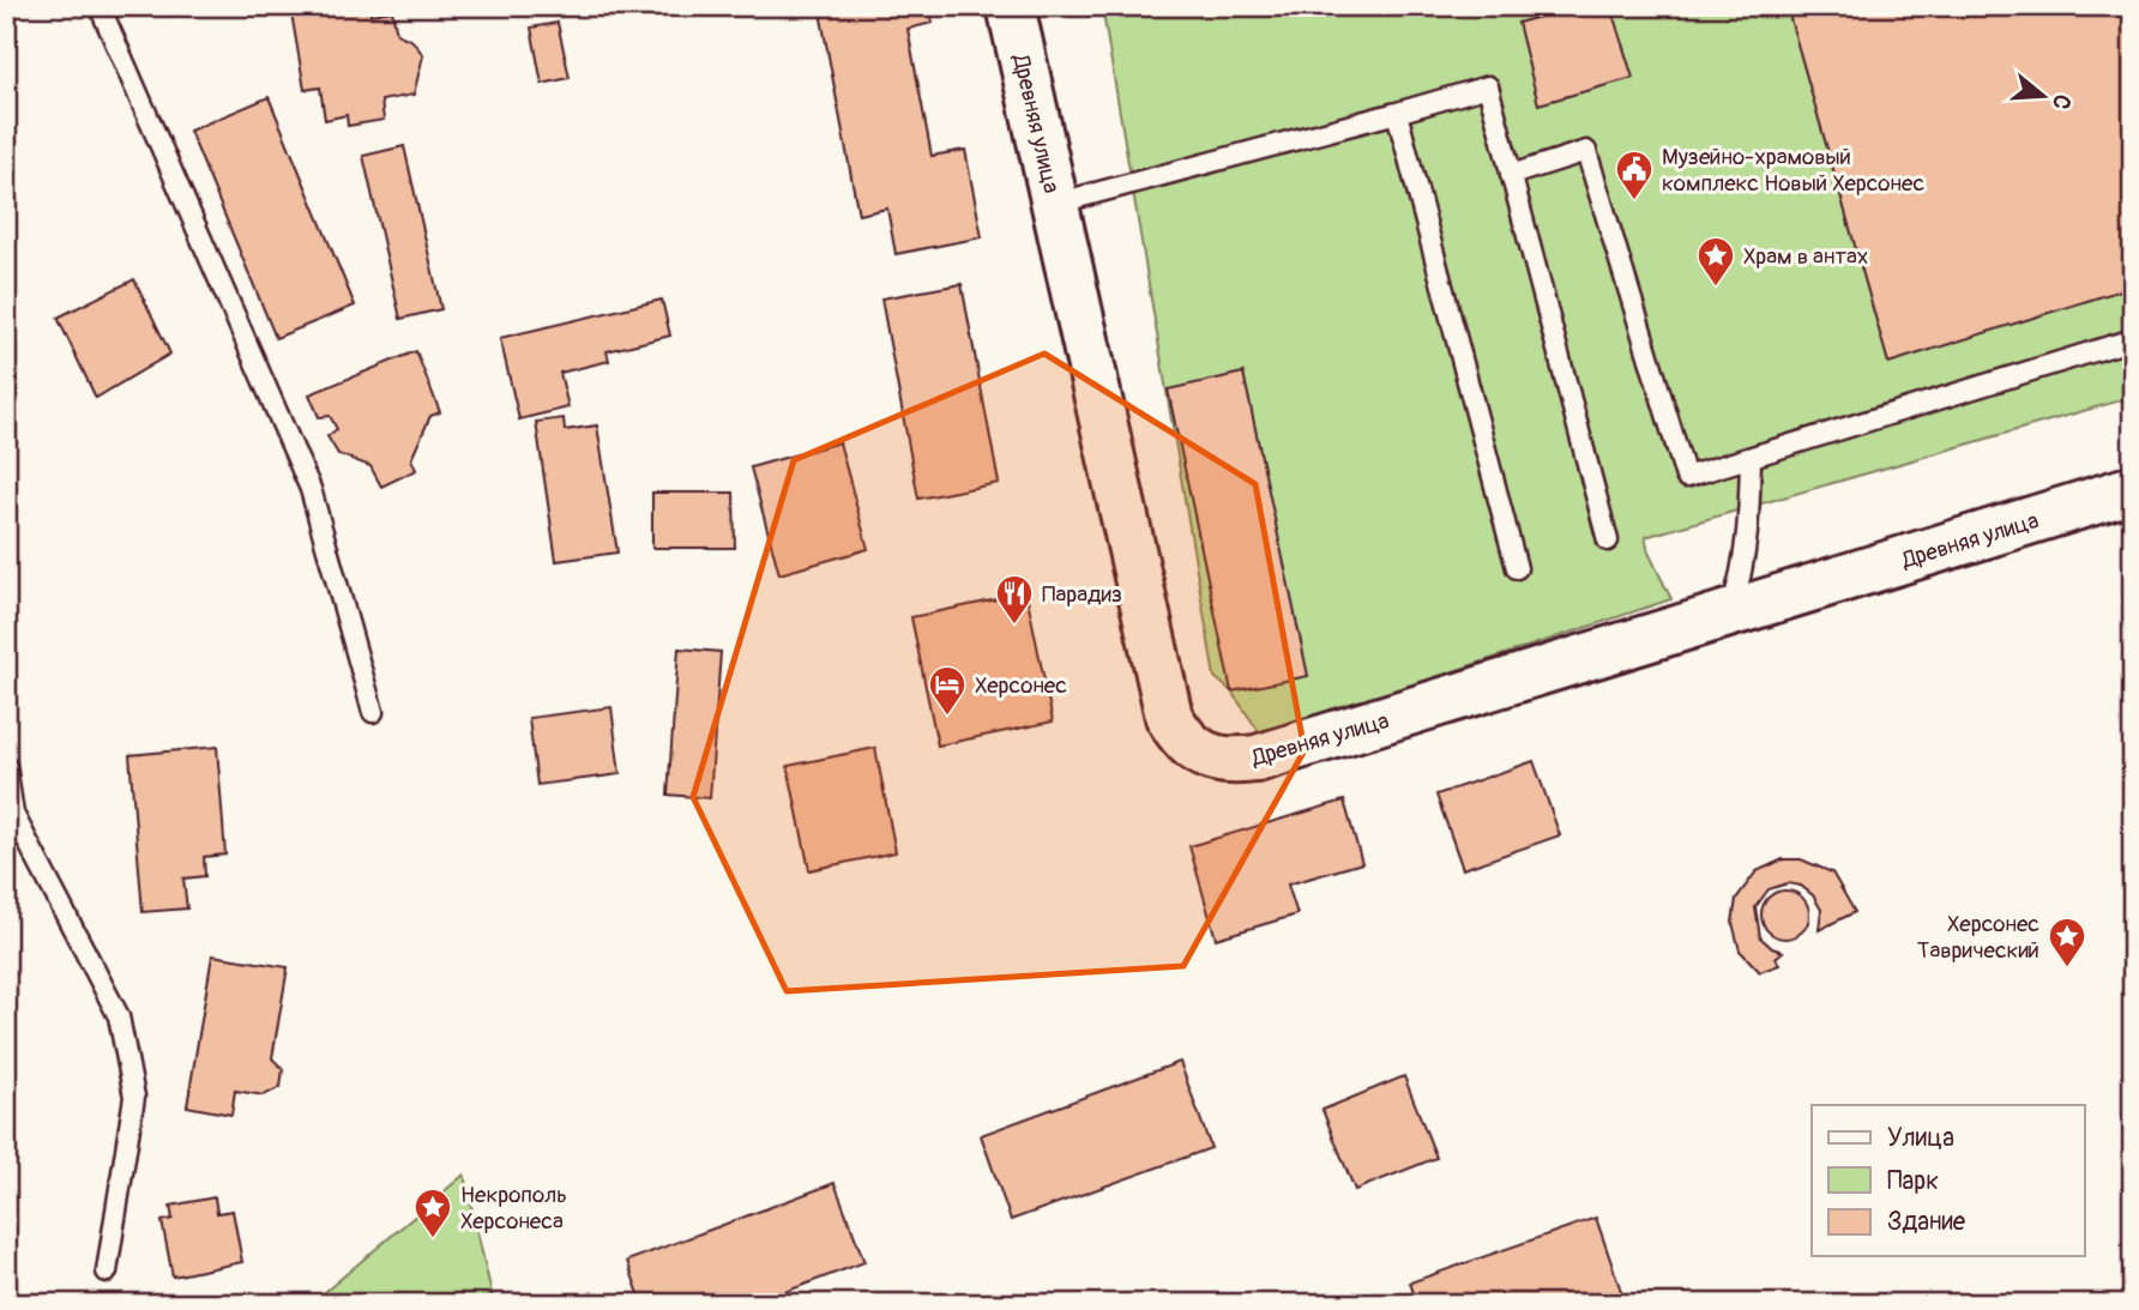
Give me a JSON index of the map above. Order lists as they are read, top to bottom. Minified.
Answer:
{"streets":{"main road":["Древняя улица"]},"places":{"public building":["Музейно-храмовый комплекс Новый Херсонес"],"place":["Храм в антах","Херсонес Таврический","Некрополь Херсонеса"],"restaurant":["Парадиз"],"hotel":["Херсонес"]},"legend":["Улица","Парк","Здание"],"north":"right"}
